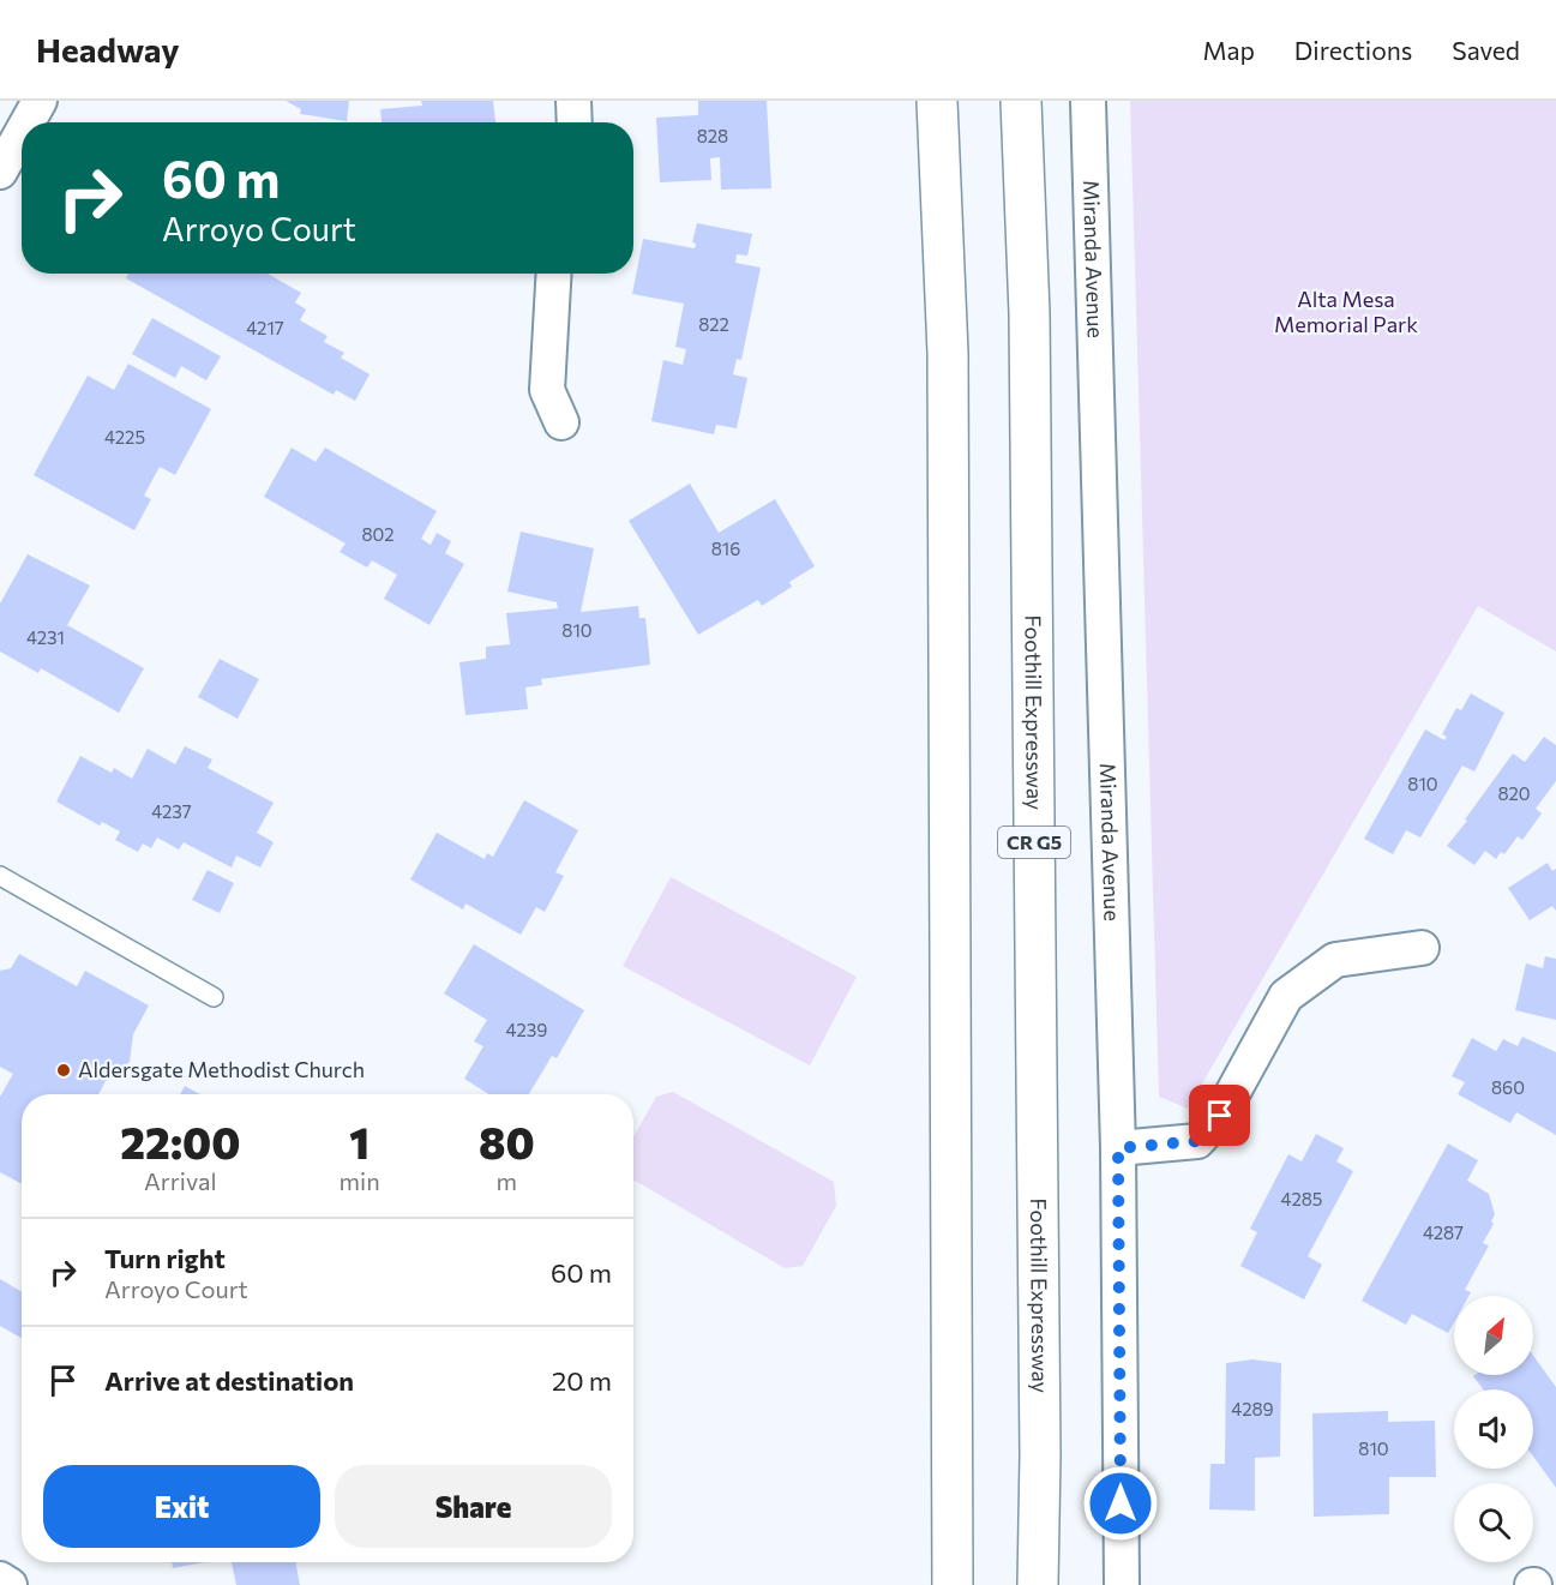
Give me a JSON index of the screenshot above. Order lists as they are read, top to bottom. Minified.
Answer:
{"streets":{"highway":["Foothill Expressway","CR G5"],"street":["Miranda Avenue"]},"parks":["Alta Mesa Memorial Park"],"places":["Aldersgate Methodist Church"],"house_numbers":["828","822","4217","4225","802","816","810","4231","810","820","4237","4239","860","4285","4287","4289","810"],"north":"top right","page":{"header":"Headway","nav":["Map","Directions","Saved"],"turn":["60 m","Arroyo Court"],"eta":["22:00","Arrival","1","min","80","m"],"list":[{"name":"Turn right","note":"Arroyo Court","value":"60 m"},{"name":"Arrive at destination","value":"20 m"}],"buttons":["Exit","Share"]}}
